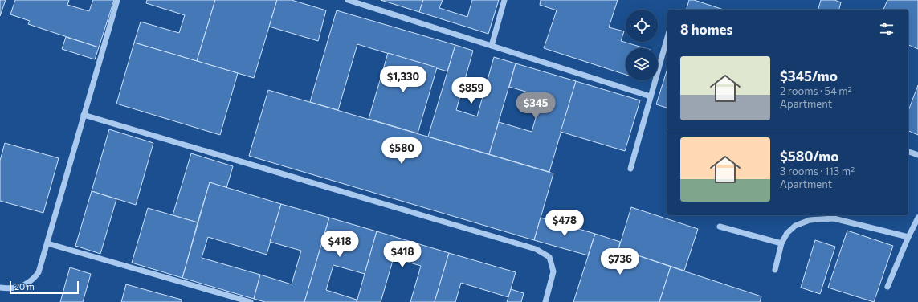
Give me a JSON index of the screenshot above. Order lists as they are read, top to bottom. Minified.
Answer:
{"scale_bar":"20 m","page":{"heading":"8 homes","list":[{"name":"$345/mo","note":"2 rooms · 54 m² · Apartment"},{"name":"$580/mo","note":"3 rooms · 113 m² · Apartment"}],"price":["$1,330","$859","$345","$580","$478","$418","$418","$736"],"scale":"20 m"}}
